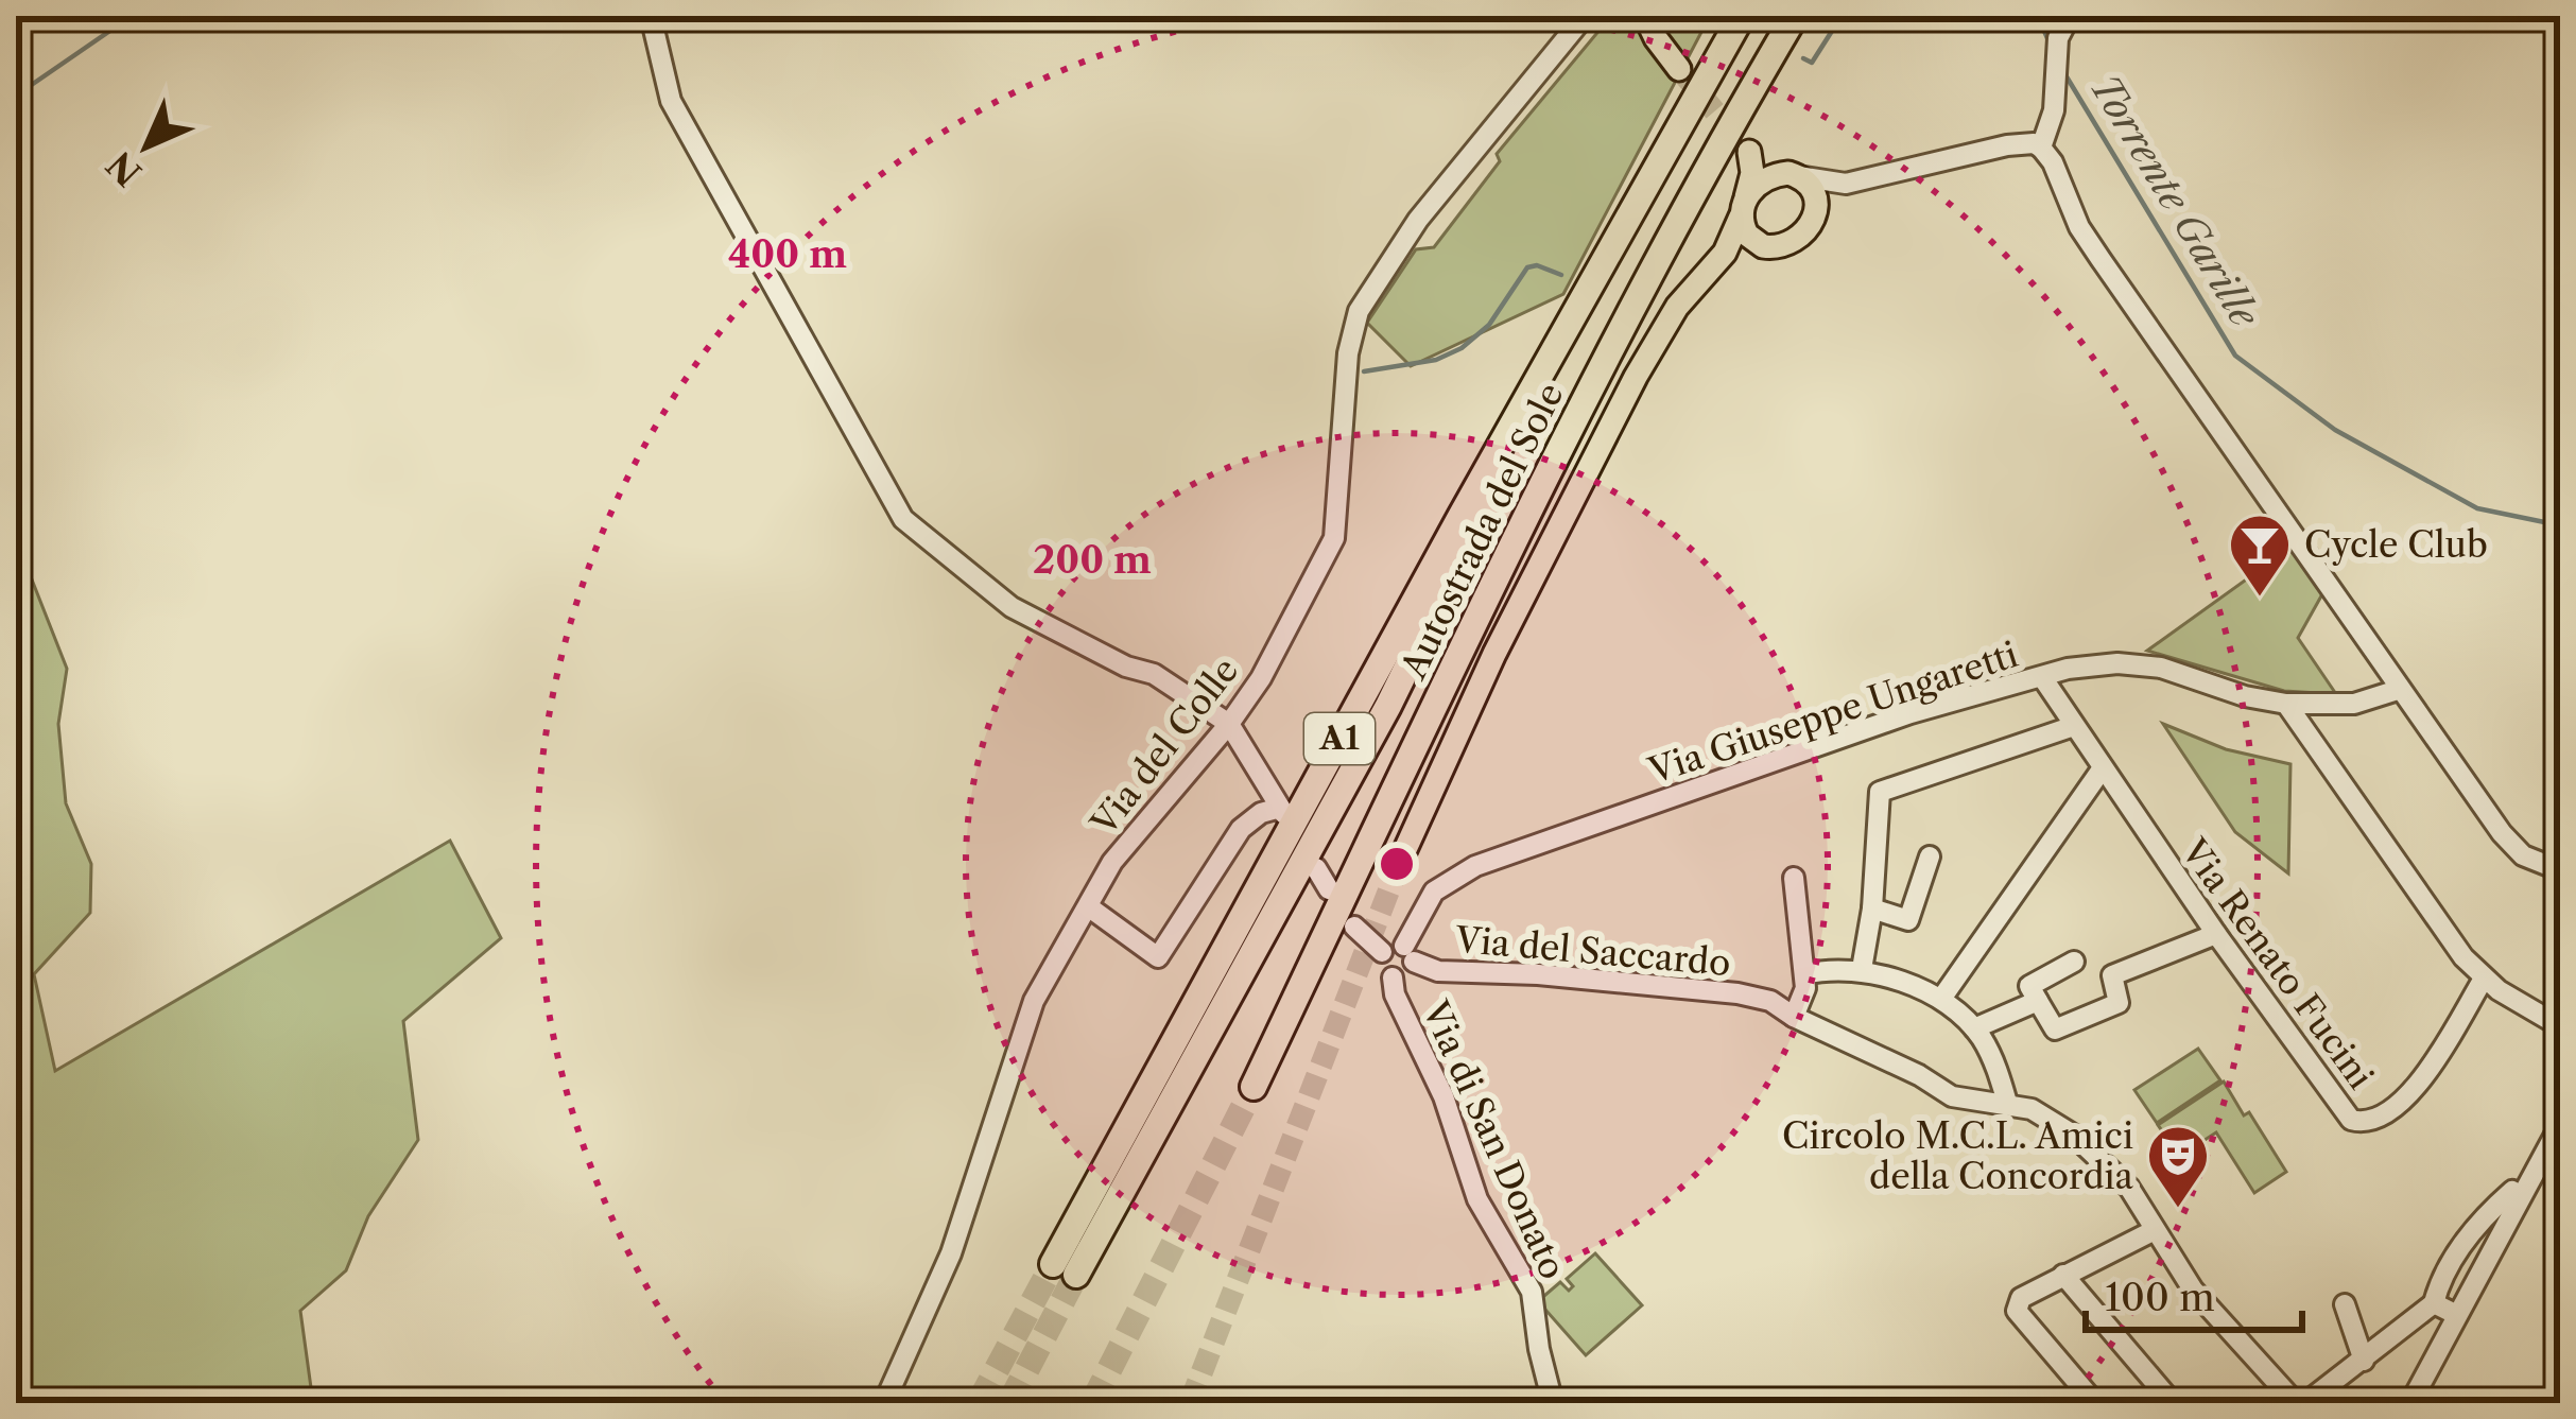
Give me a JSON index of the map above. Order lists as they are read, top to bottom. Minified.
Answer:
{"streets":{"highway":["Autostrada del Sole","A1"],"street":["Via Giuseppe Ungaretti","Via del Colle","Via del Saccardo","Via Renato Fucini","Via di San Donato"]},"crossings":[["Via Giuseppe Ungaretti","Via del Saccardo"],["Via Giuseppe Ungaretti","Via Renato Fucini"],["Via Giuseppe Ungaretti","Via di San Donato"],["Via del Saccardo","Via di San Donato"]],"water":["Torrente Garille"],"places":{"bar":["Cycle Club"],"theatre":["Circolo M.C.L. Amici della Concordia"]},"scale_bar":"100 m","north":"bottom left","rings":["400 m","200 m"]}
